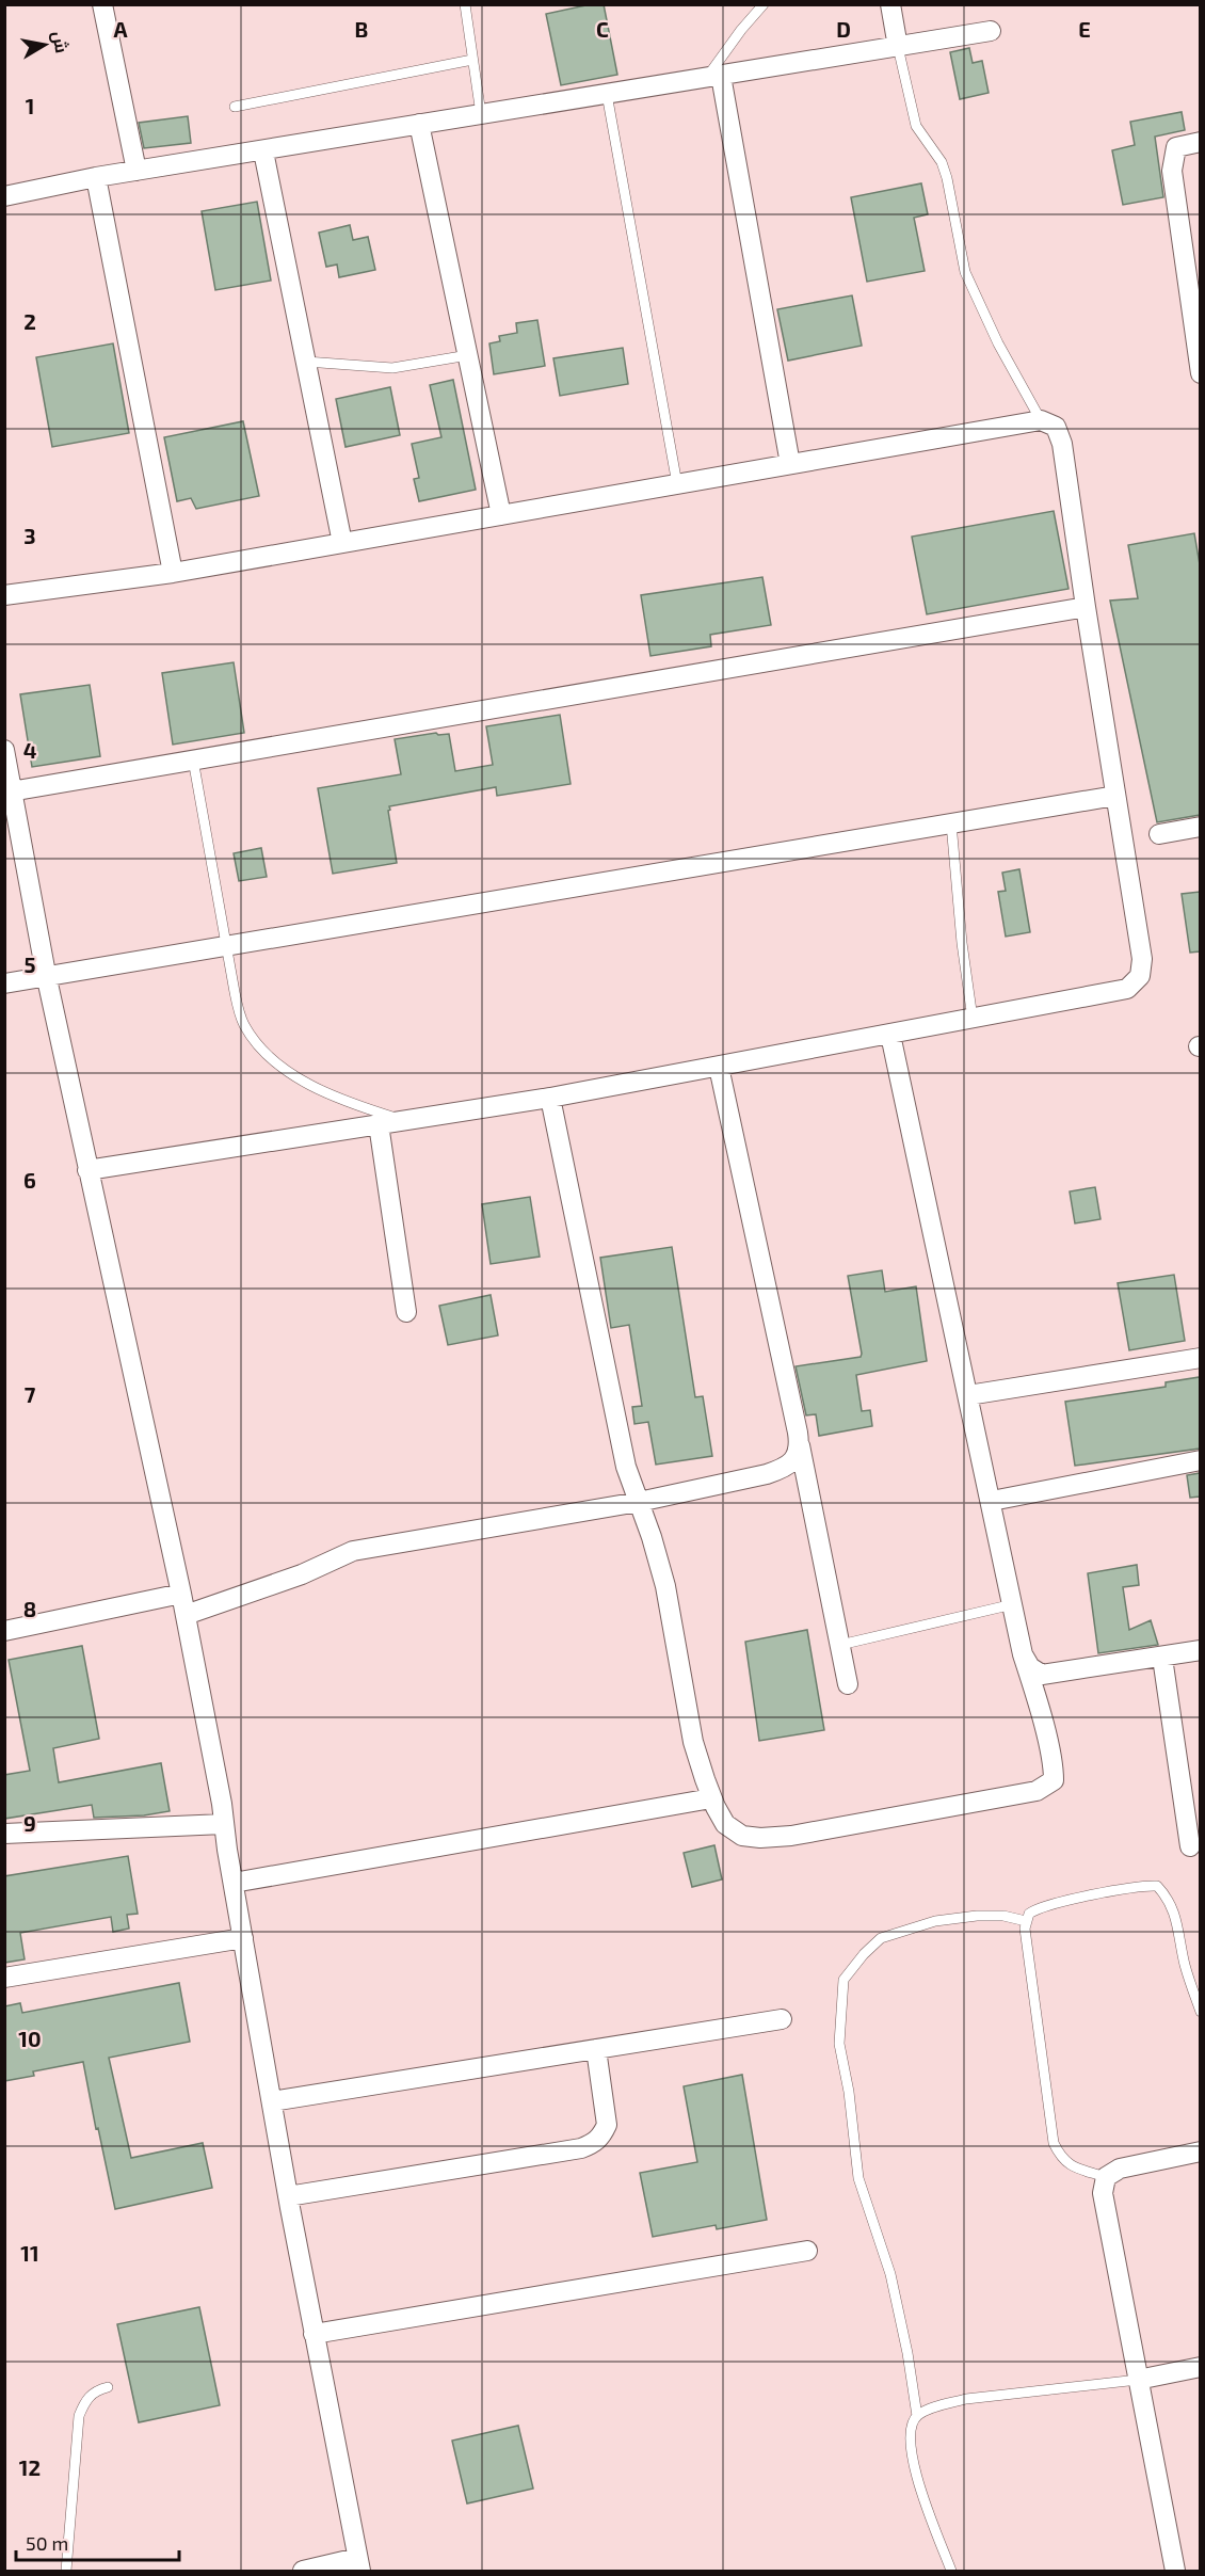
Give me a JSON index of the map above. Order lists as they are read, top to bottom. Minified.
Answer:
{"scale_bar":"50 m","north":"right","grid":{"columns":["A","B","C","D","E"],"rows":["1","2","3","4","5","6","7","8","9","10","11","12"]}}
